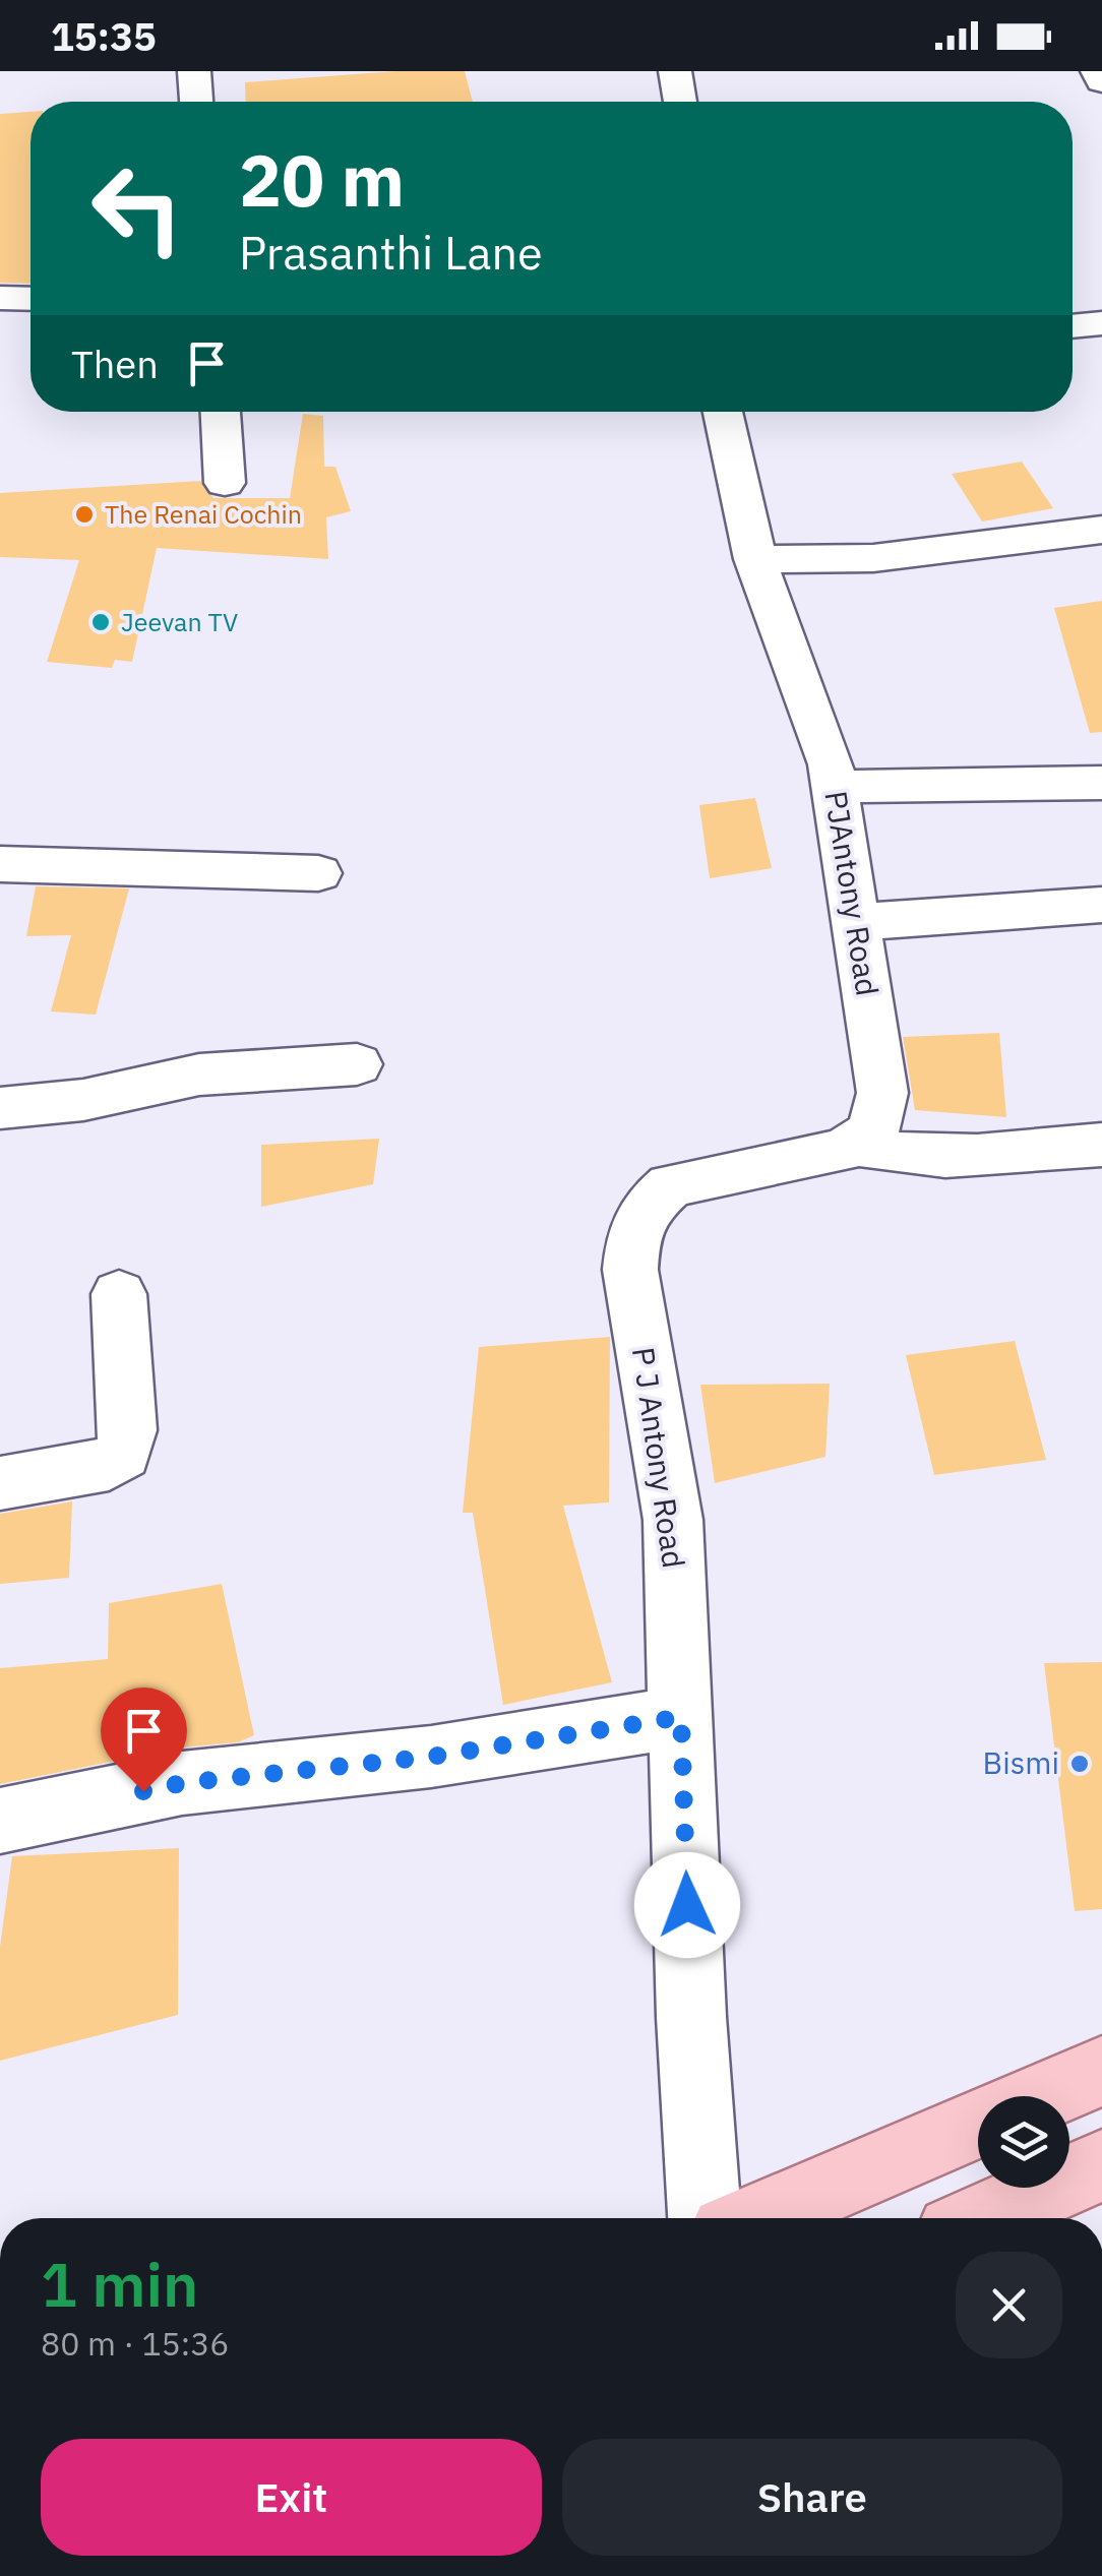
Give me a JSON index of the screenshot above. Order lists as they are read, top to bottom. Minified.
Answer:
{"streets":{"street":["PJAntony Road","P J Antony Road"]},"crossings":[["PJAntony Road","P J Antony Road"]],"places":["The Renai Cochin","Jeevan TV","Bismi"],"page":{"status":"15:35","turn":["20 m","Prasanthi Lane"],"then":"Then","heading":["1 min","80 m · 15:36"],"buttons":["Exit","Share"]}}
